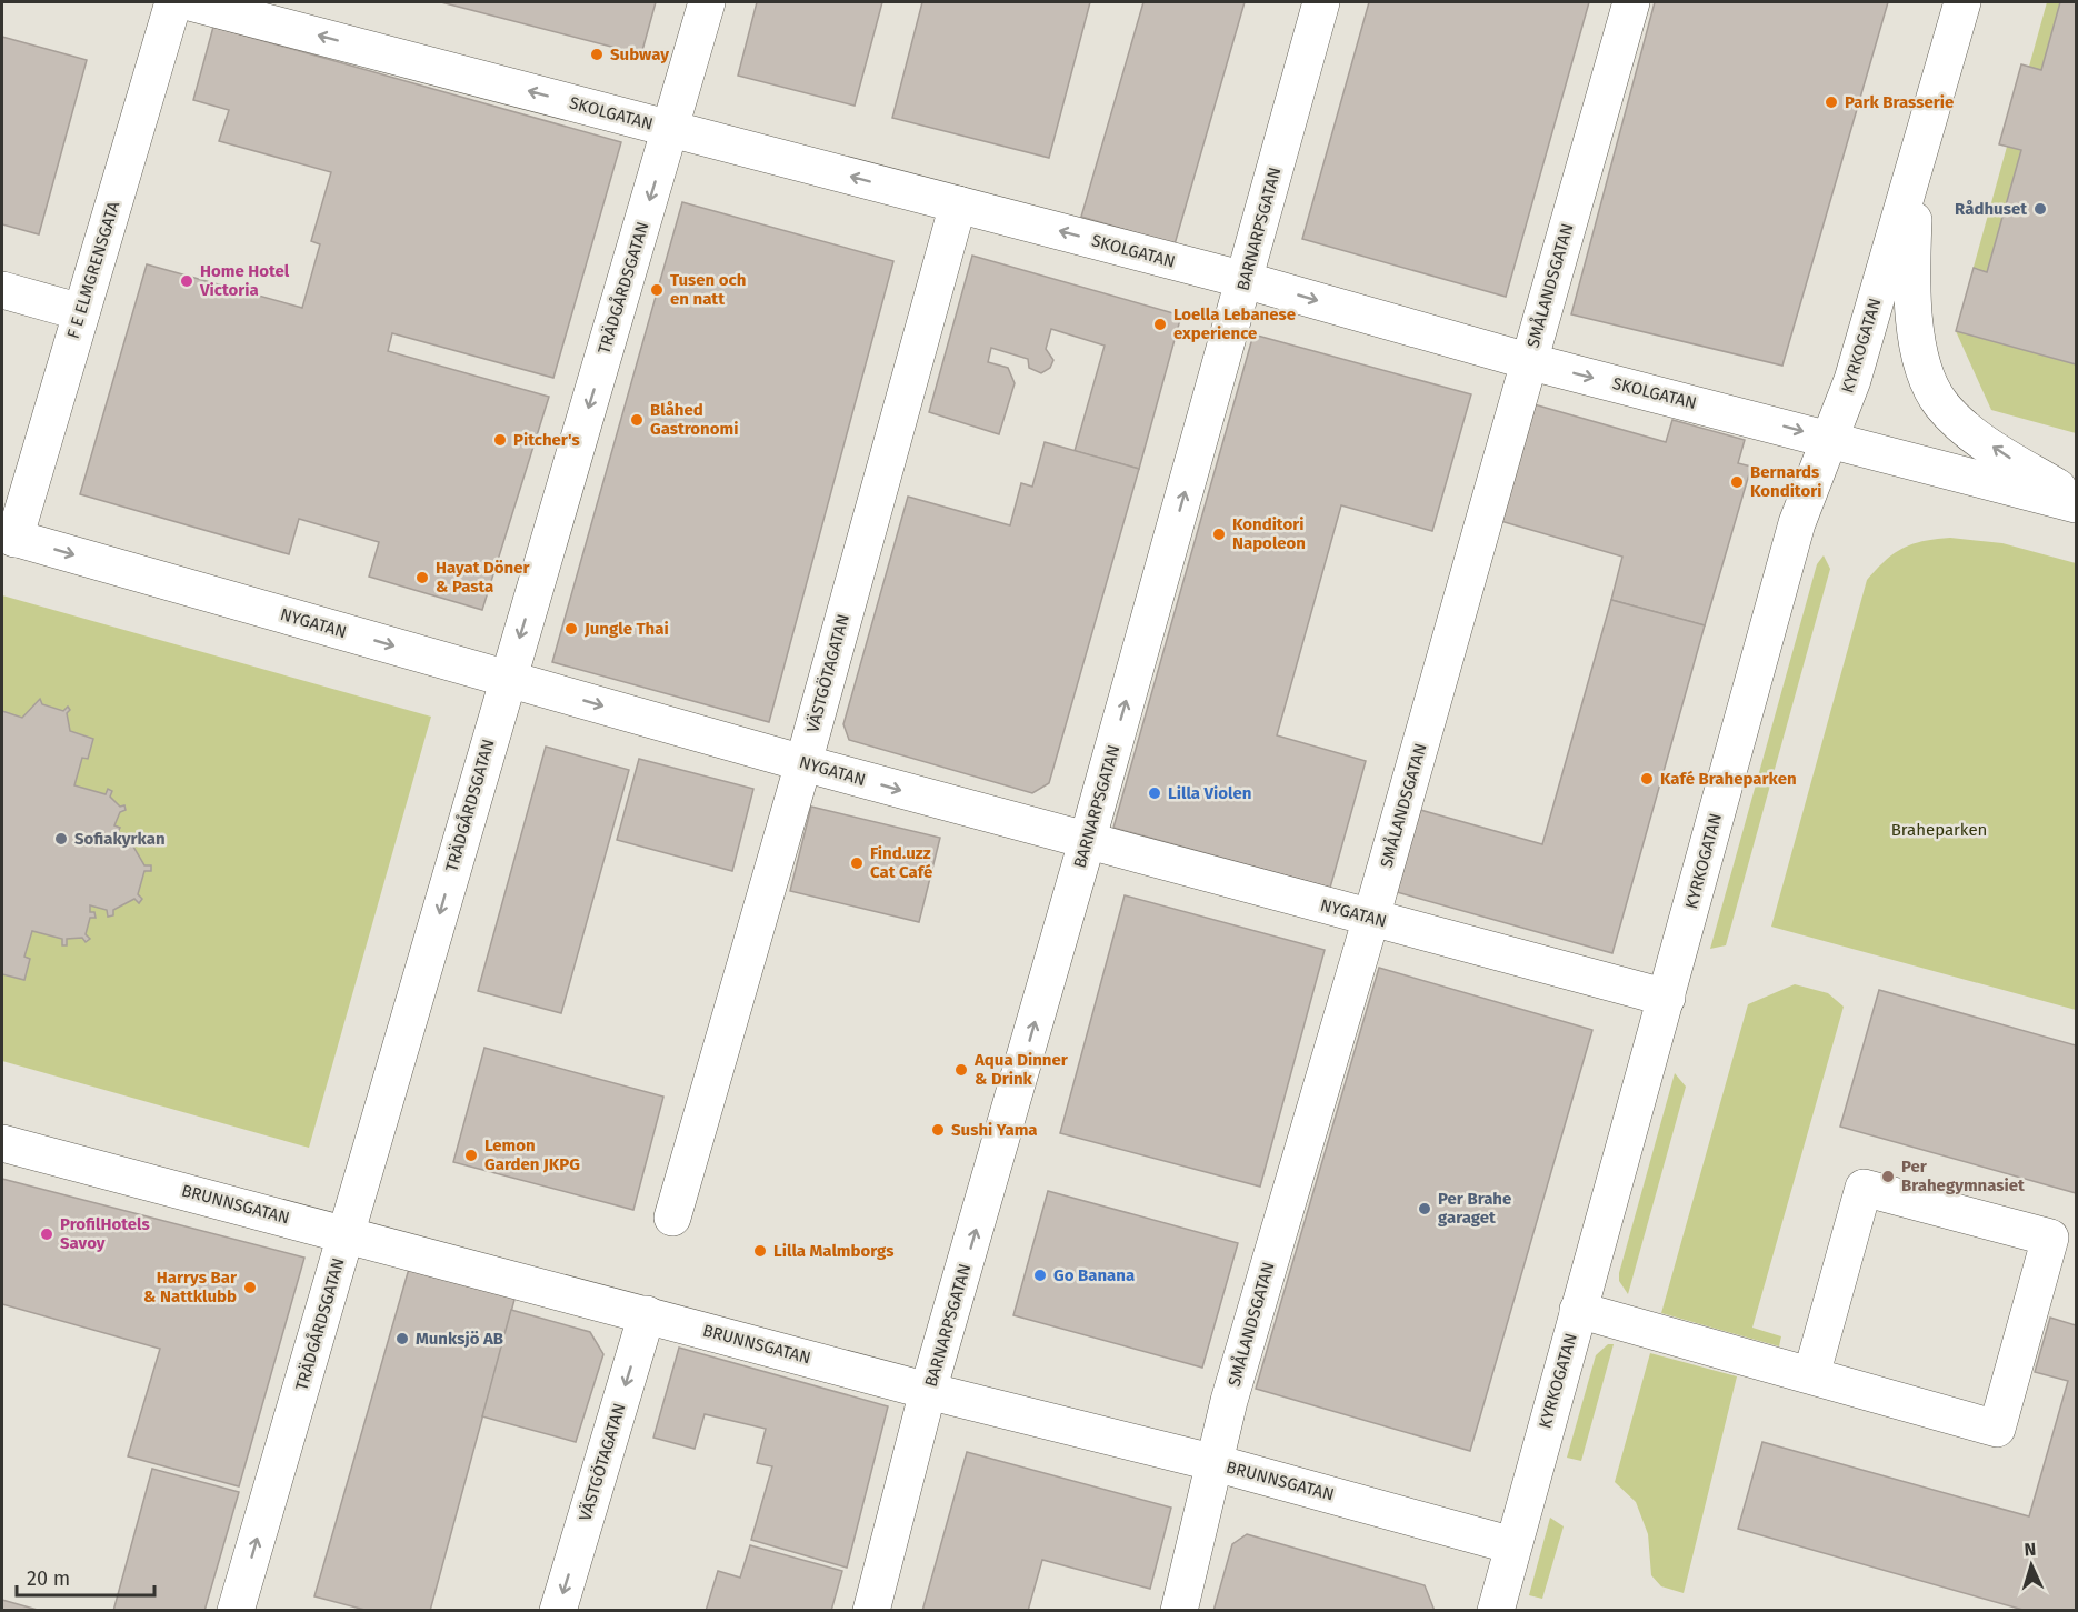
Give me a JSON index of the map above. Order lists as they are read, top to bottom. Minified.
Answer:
{"streets":{"street":["SKOLGATAN","BARNARPSGATAN","F E ELMGRENSGATA","SMÅLANDSGATAN","TRÄDGÅRDSGATAN","KYRKOGATAN","NYGATAN","VÄSTGÖTAGATAN","BRUNNSGATAN"]},"crossings":[["SKOLGATAN","BARNARPSGATAN"],["SKOLGATAN","SMÅLANDSGATAN"],["SKOLGATAN","TRÄDGÅRDSGATAN"],["SKOLGATAN","KYRKOGATAN"],["SKOLGATAN","VÄSTGÖTAGATAN"],["BARNARPSGATAN","NYGATAN"],["BARNARPSGATAN","BRUNNSGATAN"],["F E ELMGRENSGATA","NYGATAN"],["SMÅLANDSGATAN","NYGATAN"],["SMÅLANDSGATAN","BRUNNSGATAN"],["TRÄDGÅRDSGATAN","NYGATAN"],["TRÄDGÅRDSGATAN","BRUNNSGATAN"],["KYRKOGATAN","NYGATAN"],["KYRKOGATAN","BRUNNSGATAN"],["NYGATAN","VÄSTGÖTAGATAN"],["VÄSTGÖTAGATAN","BRUNNSGATAN"]],"one_way":["BARNARPSGATAN","NYGATAN"],"parks":["Braheparken"],"places":["Subway","Park Brasserie","Rådhuset","Home Hotel Victoria","Tusen och en natt","Loella Lebanese experience","Blåhed Gastronomi","Pitcher's","Bernards Konditori","Konditori Napoleon","Hayat Döner & Pasta","Jungle Thai","Kafé Braheparken","Lilla Violen","Sofiakyrkan","Find.uzz Cat Café","Aqua Dinner & Drink","Sushi Yama","Lemon Garden JKPG","Per Brahegymnasiet","Per Brahe garaget","ProfilHotels Savoy","Lilla Malmborgs","Go Banana","Harrys Bar & Nattklubb","Munksjö AB"],"scale_bar":"20 m","north":"top"}
